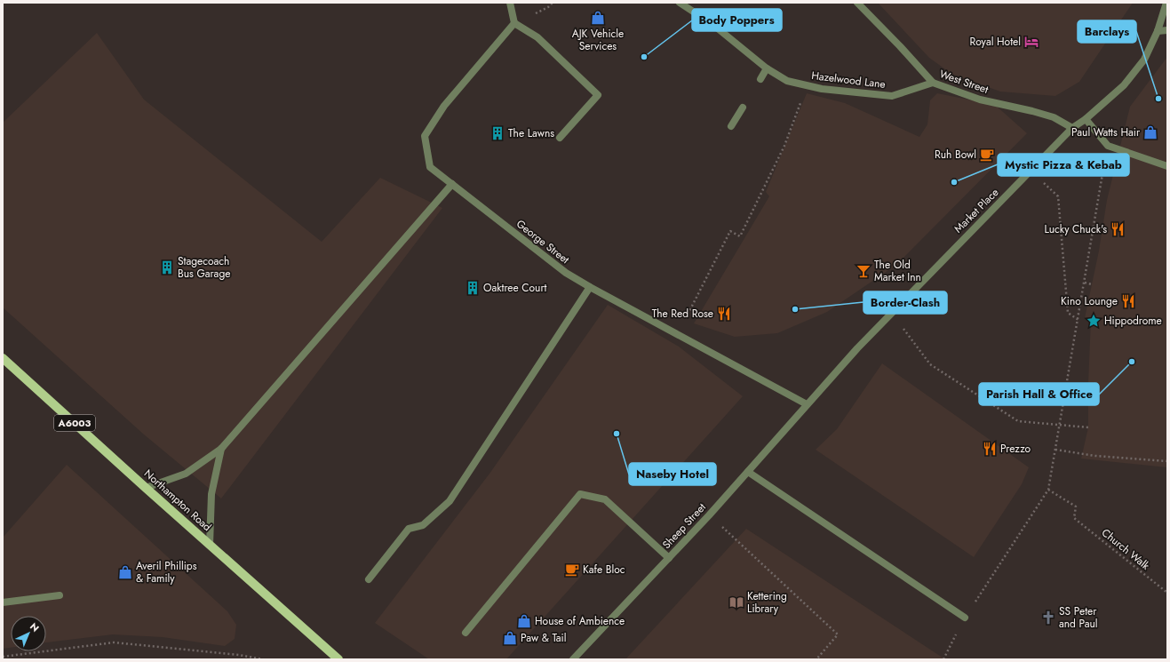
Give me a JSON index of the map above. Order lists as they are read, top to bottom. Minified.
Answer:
{"streets":{"main road":["A6003","Northampton Road"],"street":["Hazelwood Lane","West Street","Market Place","George Street","Sheep Street"],"path":["Church Walk"]},"crossings":[["Hazelwood Lane","West Street"],["West Street","Market Place"],["Market Place","George Street"],["Market Place","Sheep Street"],["George Street","Sheep Street"]],"places":{"shop":["AJK Vehicle Services","Paul Watts Hair","Averil Phillips & Family","House of Ambience","Paw & Tail"],"hotel":["Royal Hotel"],"other":["Body Poppers","Barclays","Mystic Pizza & Kebab","Border-Clash","Parish Hall & Office","Naseby Hotel"],"building":["The Lawns","Stagecoach Bus Garage","Oaktree Court"],"cafe":["Ruh Bowl","Kafe Bloc"],"restaurant":["Lucky Chuck's","Kino Lounge","The Red Rose","Prezzo"],"bar":["The Old Market Inn"],"place":["Hippodrome"],"library":["Kettering Library"],"church":["SS Peter and Paul"]},"north":"top right"}
